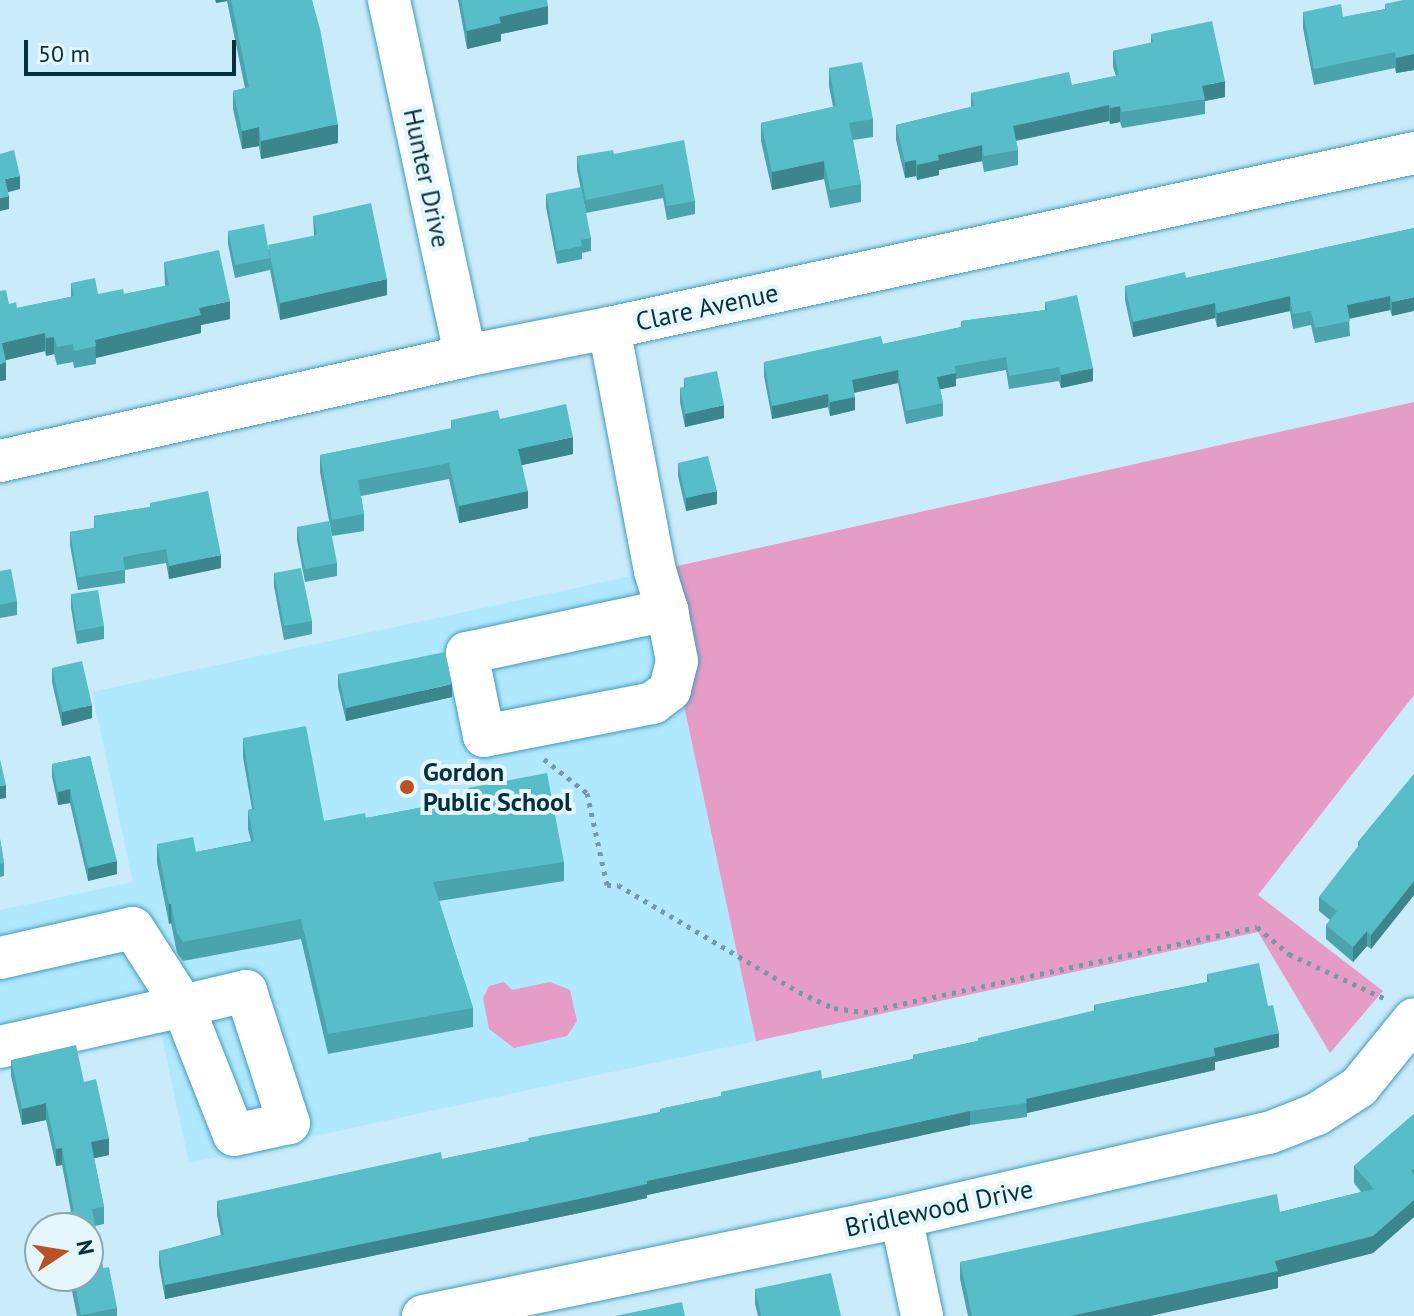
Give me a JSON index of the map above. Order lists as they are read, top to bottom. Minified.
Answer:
{"streets":{"street":["Hunter Drive","Clare Avenue","Bridlewood Drive"]},"crossings":[["Hunter Drive","Clare Avenue"]],"places":["Gordon Public School"],"scale_bar":"50 m","north":"right"}
